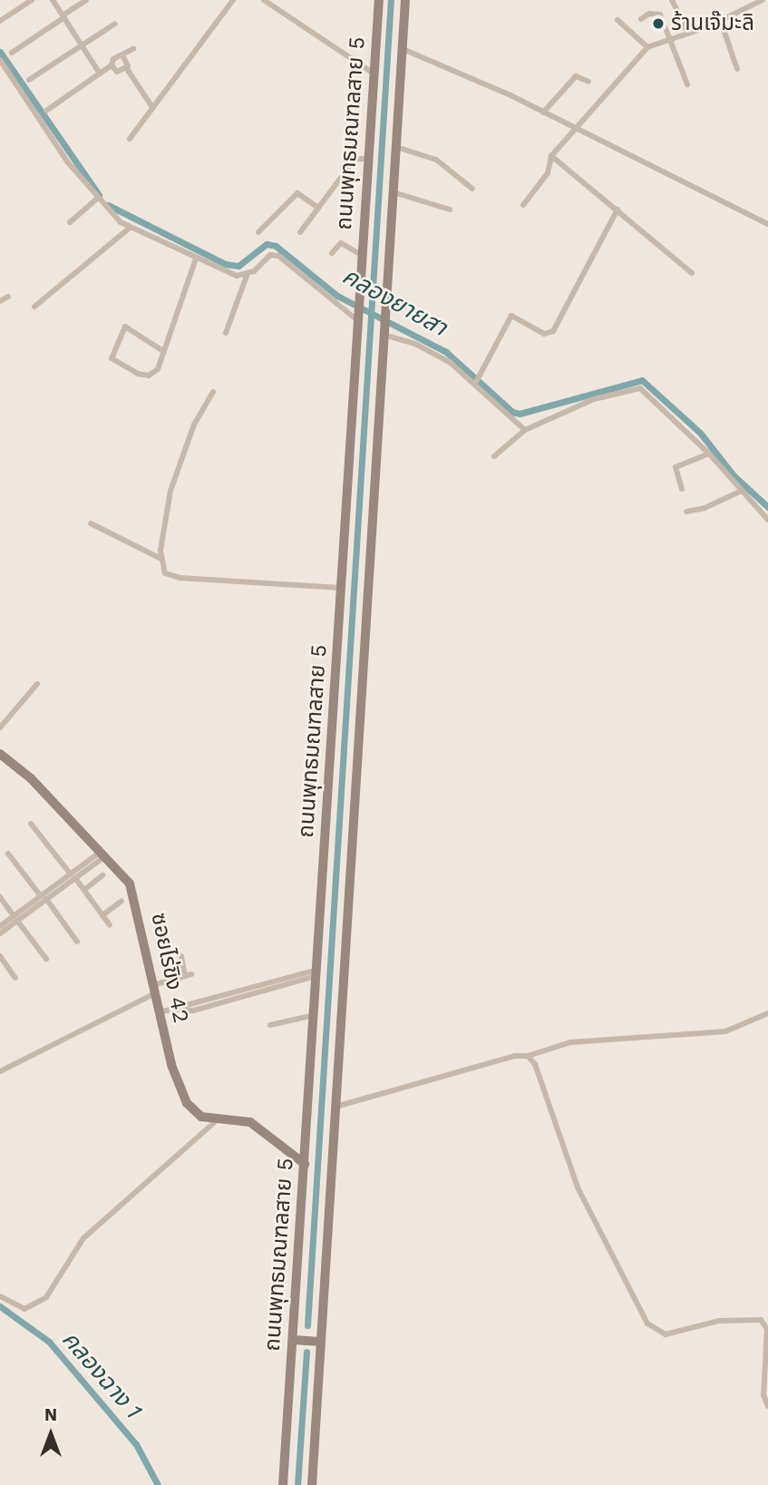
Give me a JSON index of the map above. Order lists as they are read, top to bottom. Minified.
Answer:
{"streets":{"main road":["ถนนพุทธมณฑลสาย 5","ซอยไร่ขิง 42"]},"crossings":[["ถนนพุทธมณฑลสาย 5","ซอยไร่ขิง 42"]],"water":["คลองยายสา","คลองฉาง 1"],"places":["ร้านเจ๊มะลิ"],"north":"top"}
